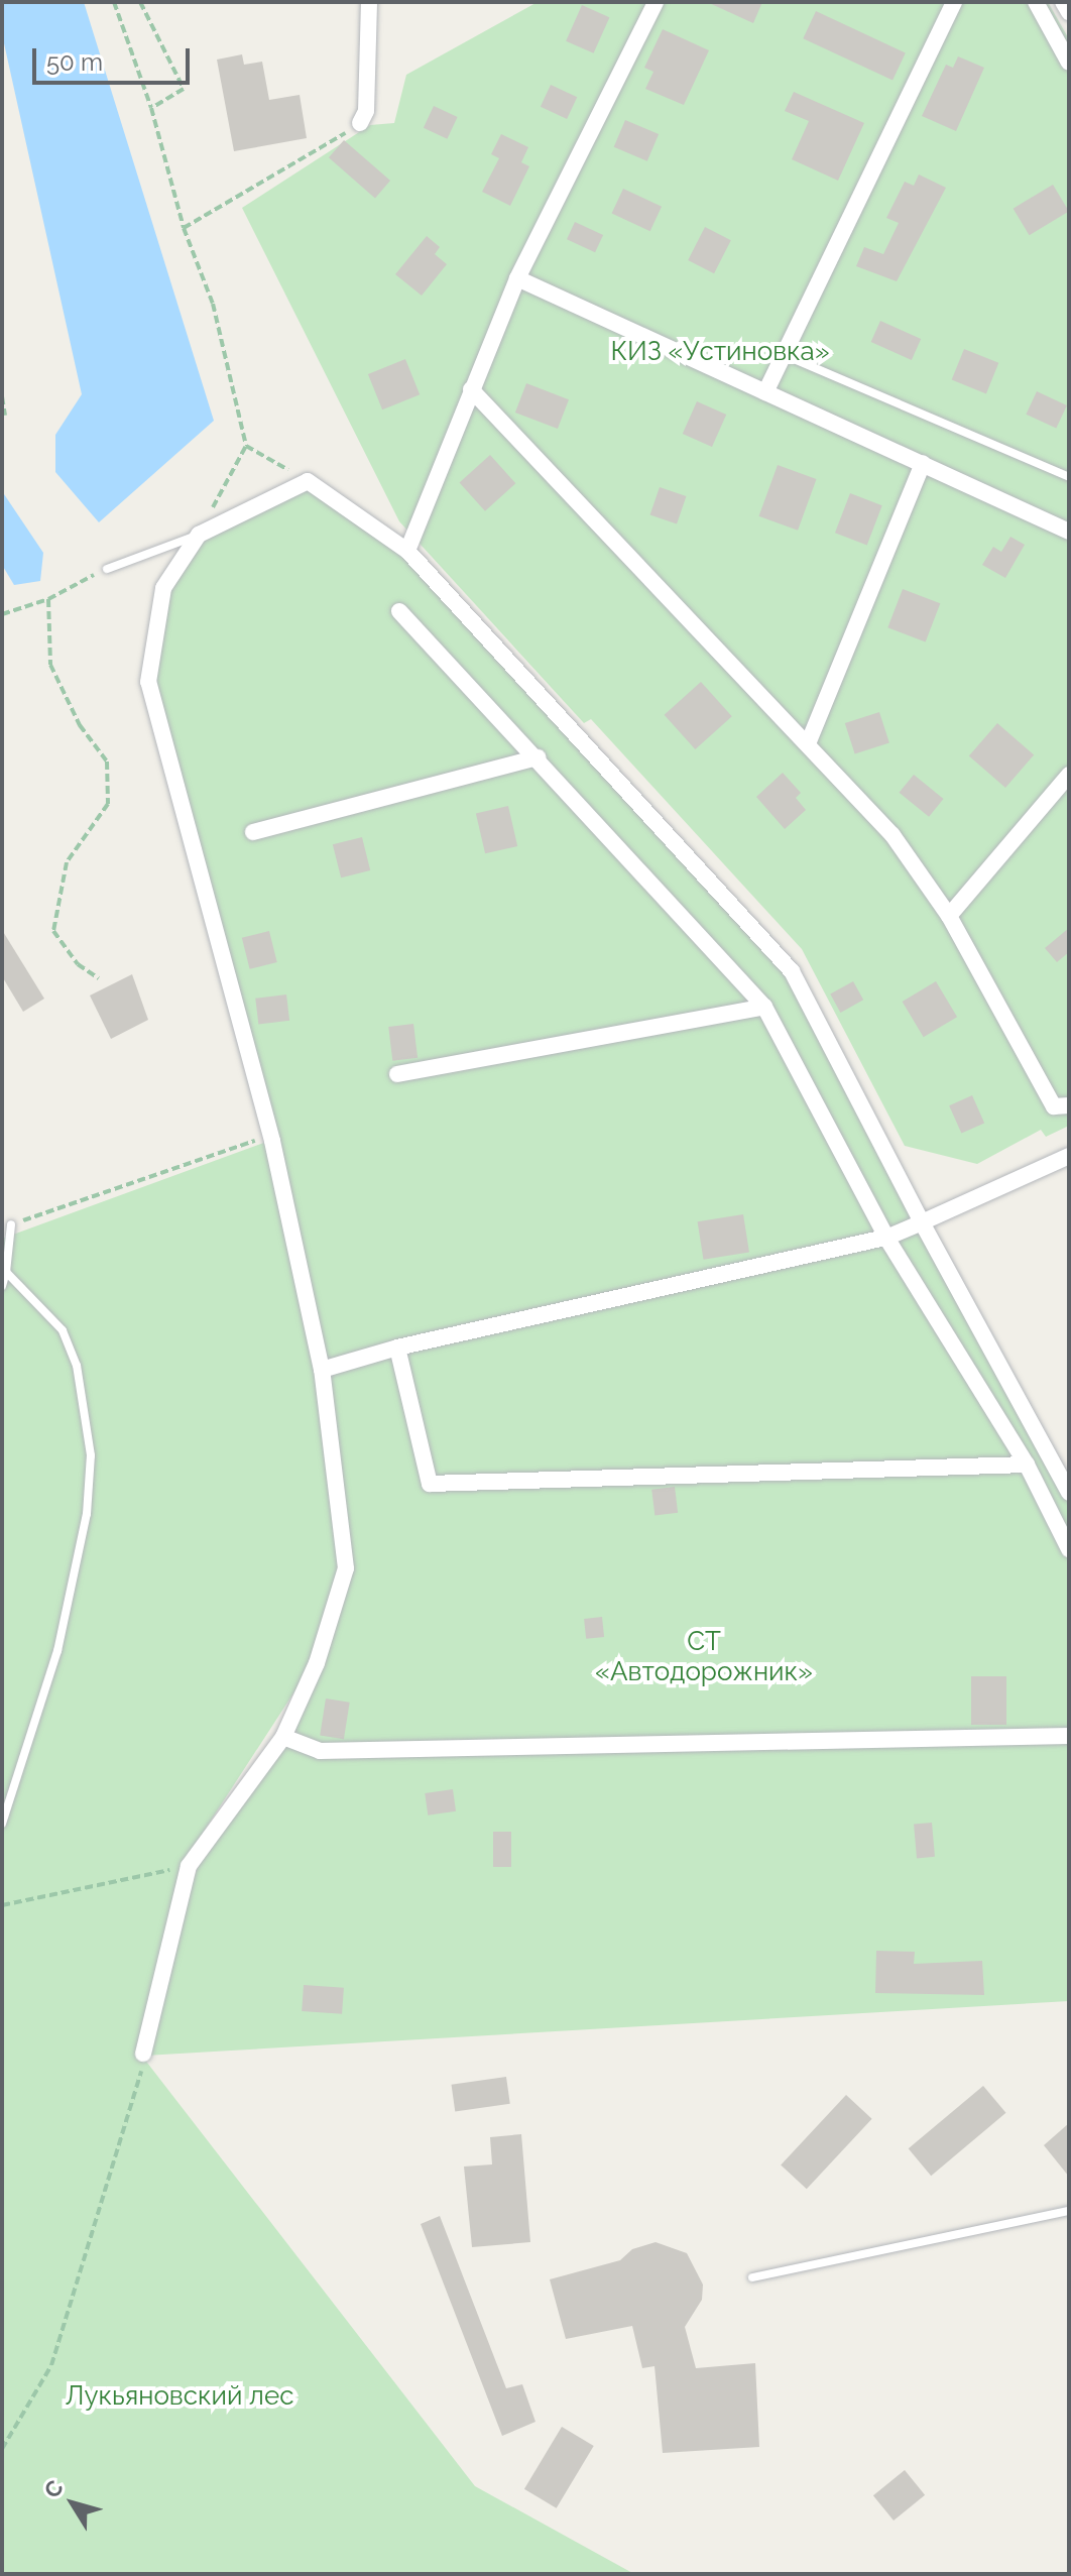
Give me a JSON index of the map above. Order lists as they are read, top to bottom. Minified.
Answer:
{"parks":["КИЗ «Устиновка»","СТ «Автодорожник»","Лукьяновский лес"],"scale_bar":"50 m","north":"top left"}
